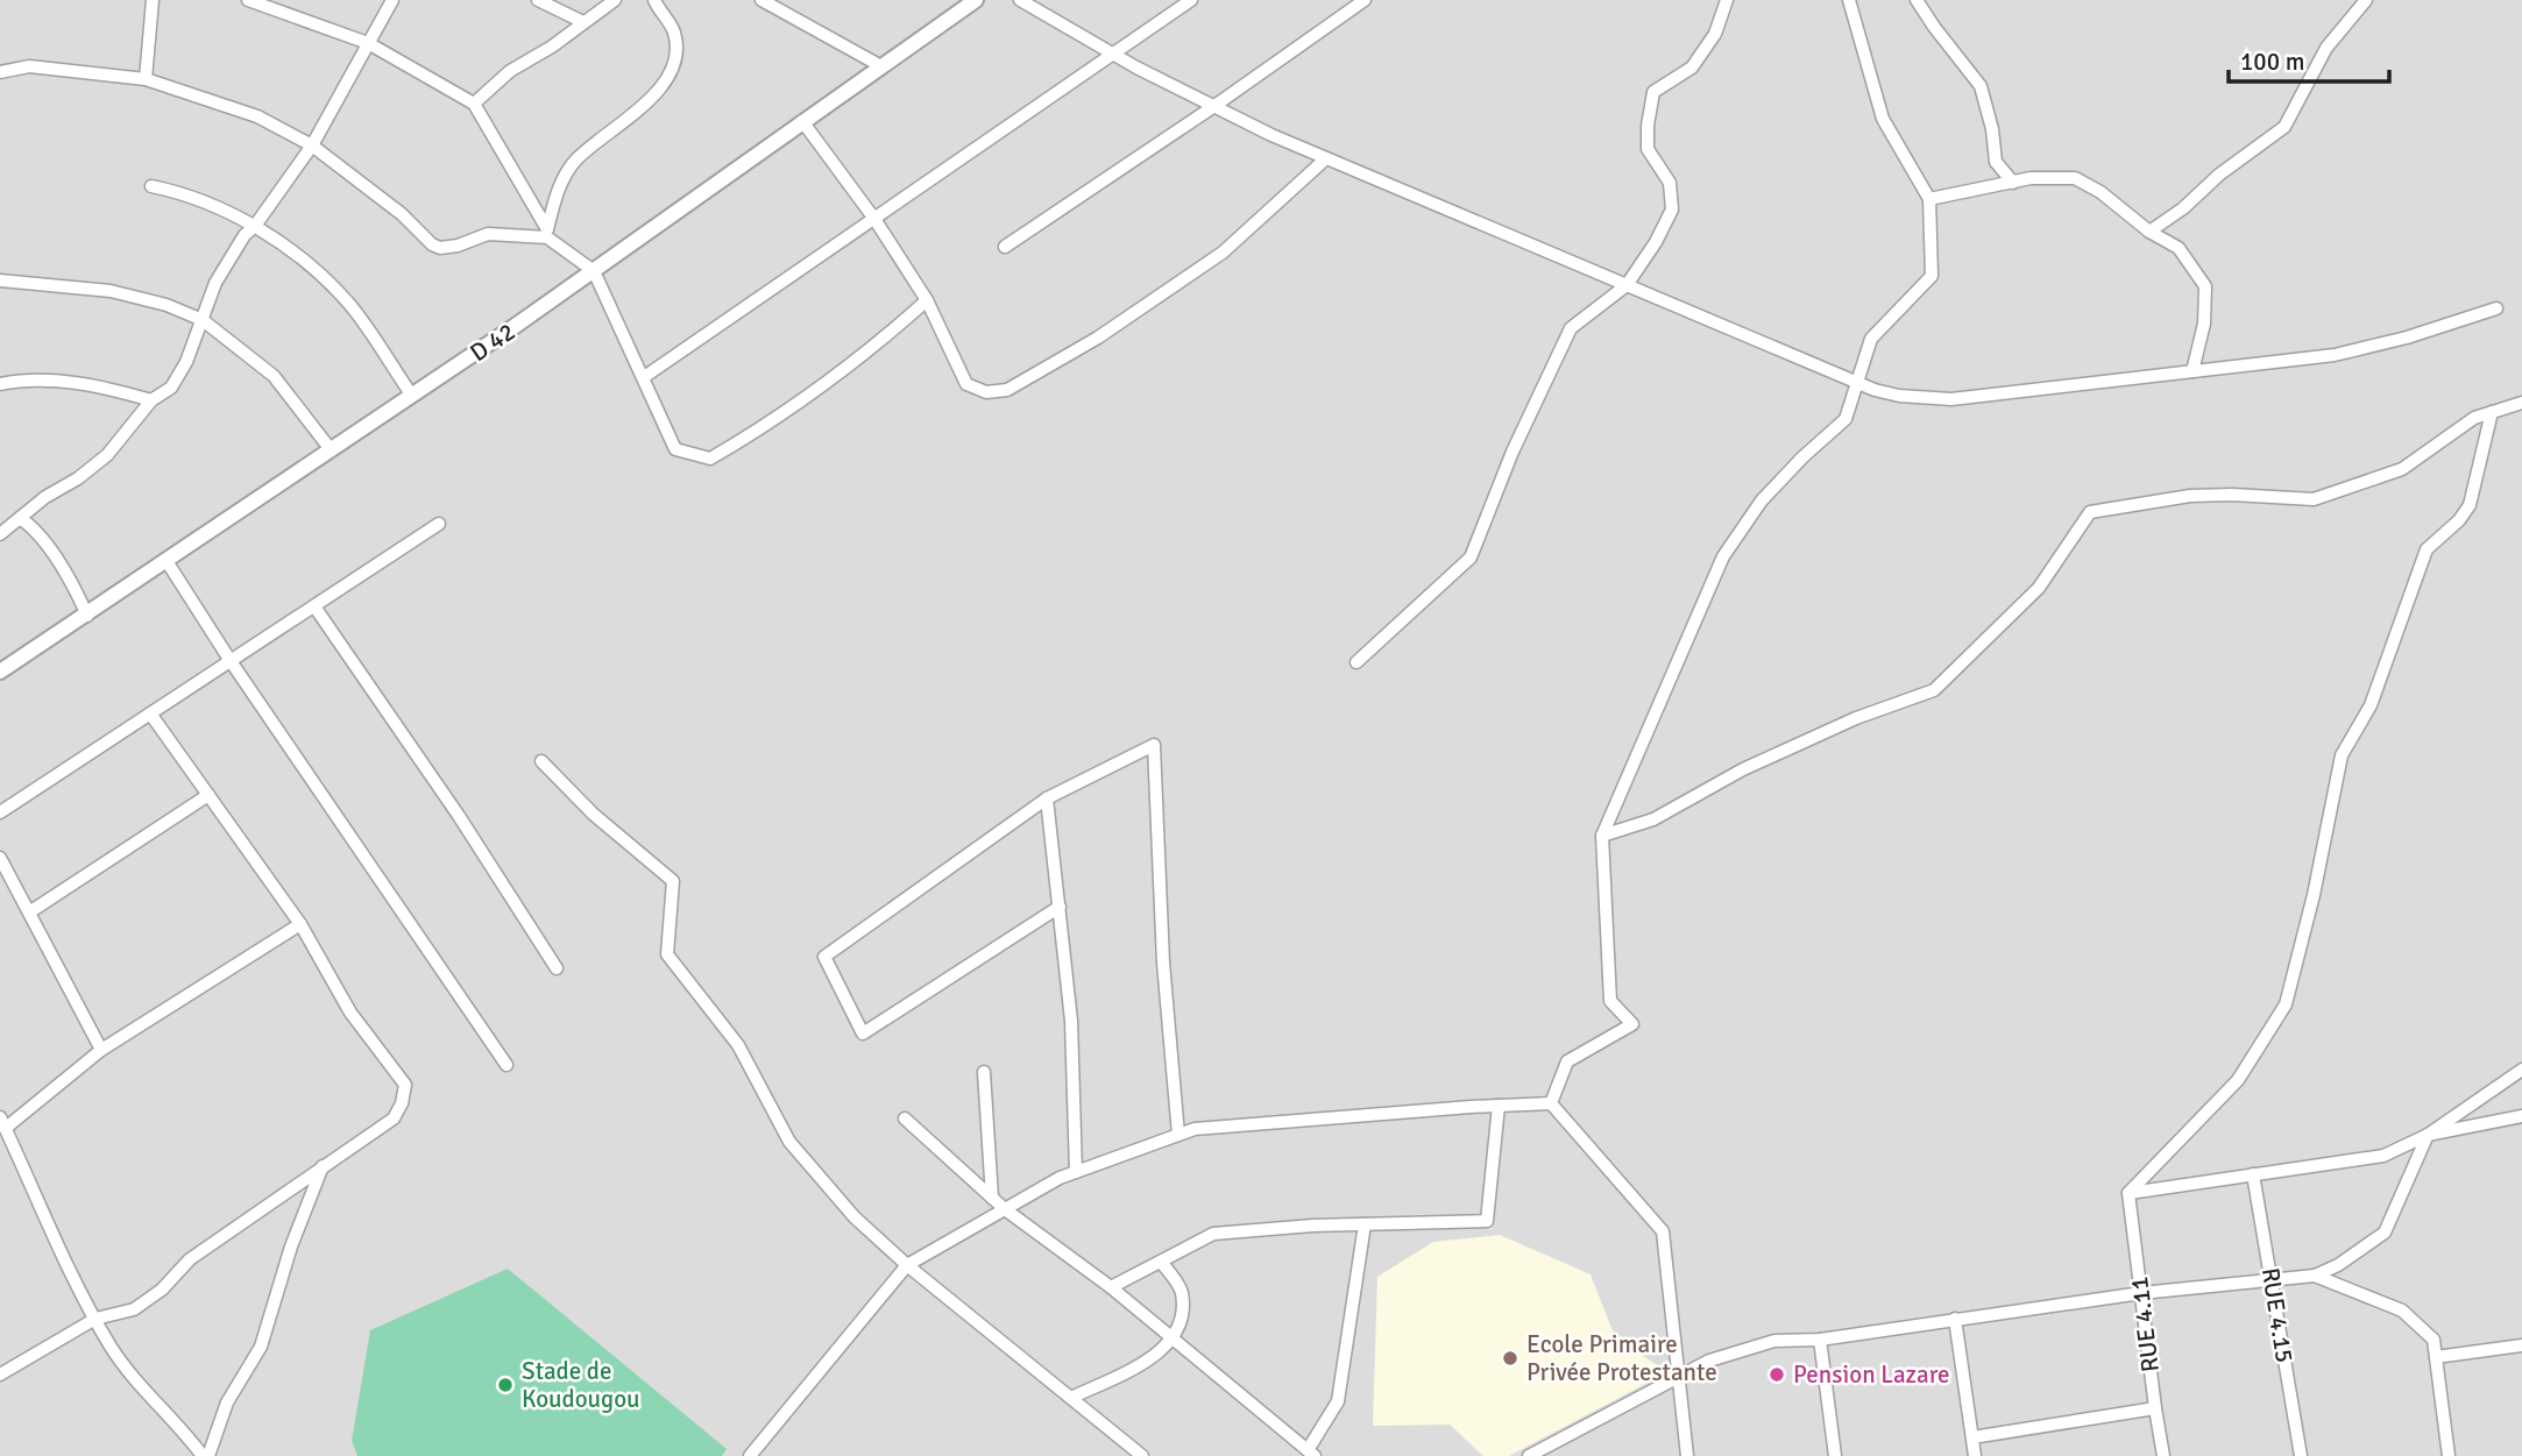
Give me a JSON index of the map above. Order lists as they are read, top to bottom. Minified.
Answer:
{"streets":{"street":["D 42","RUE 4.15","RUE 4.11"]},"places":["Ecole Primaire Privée Protestante","Pension Lazare","Stade de Koudougou"],"scale_bar":"100 m"}
